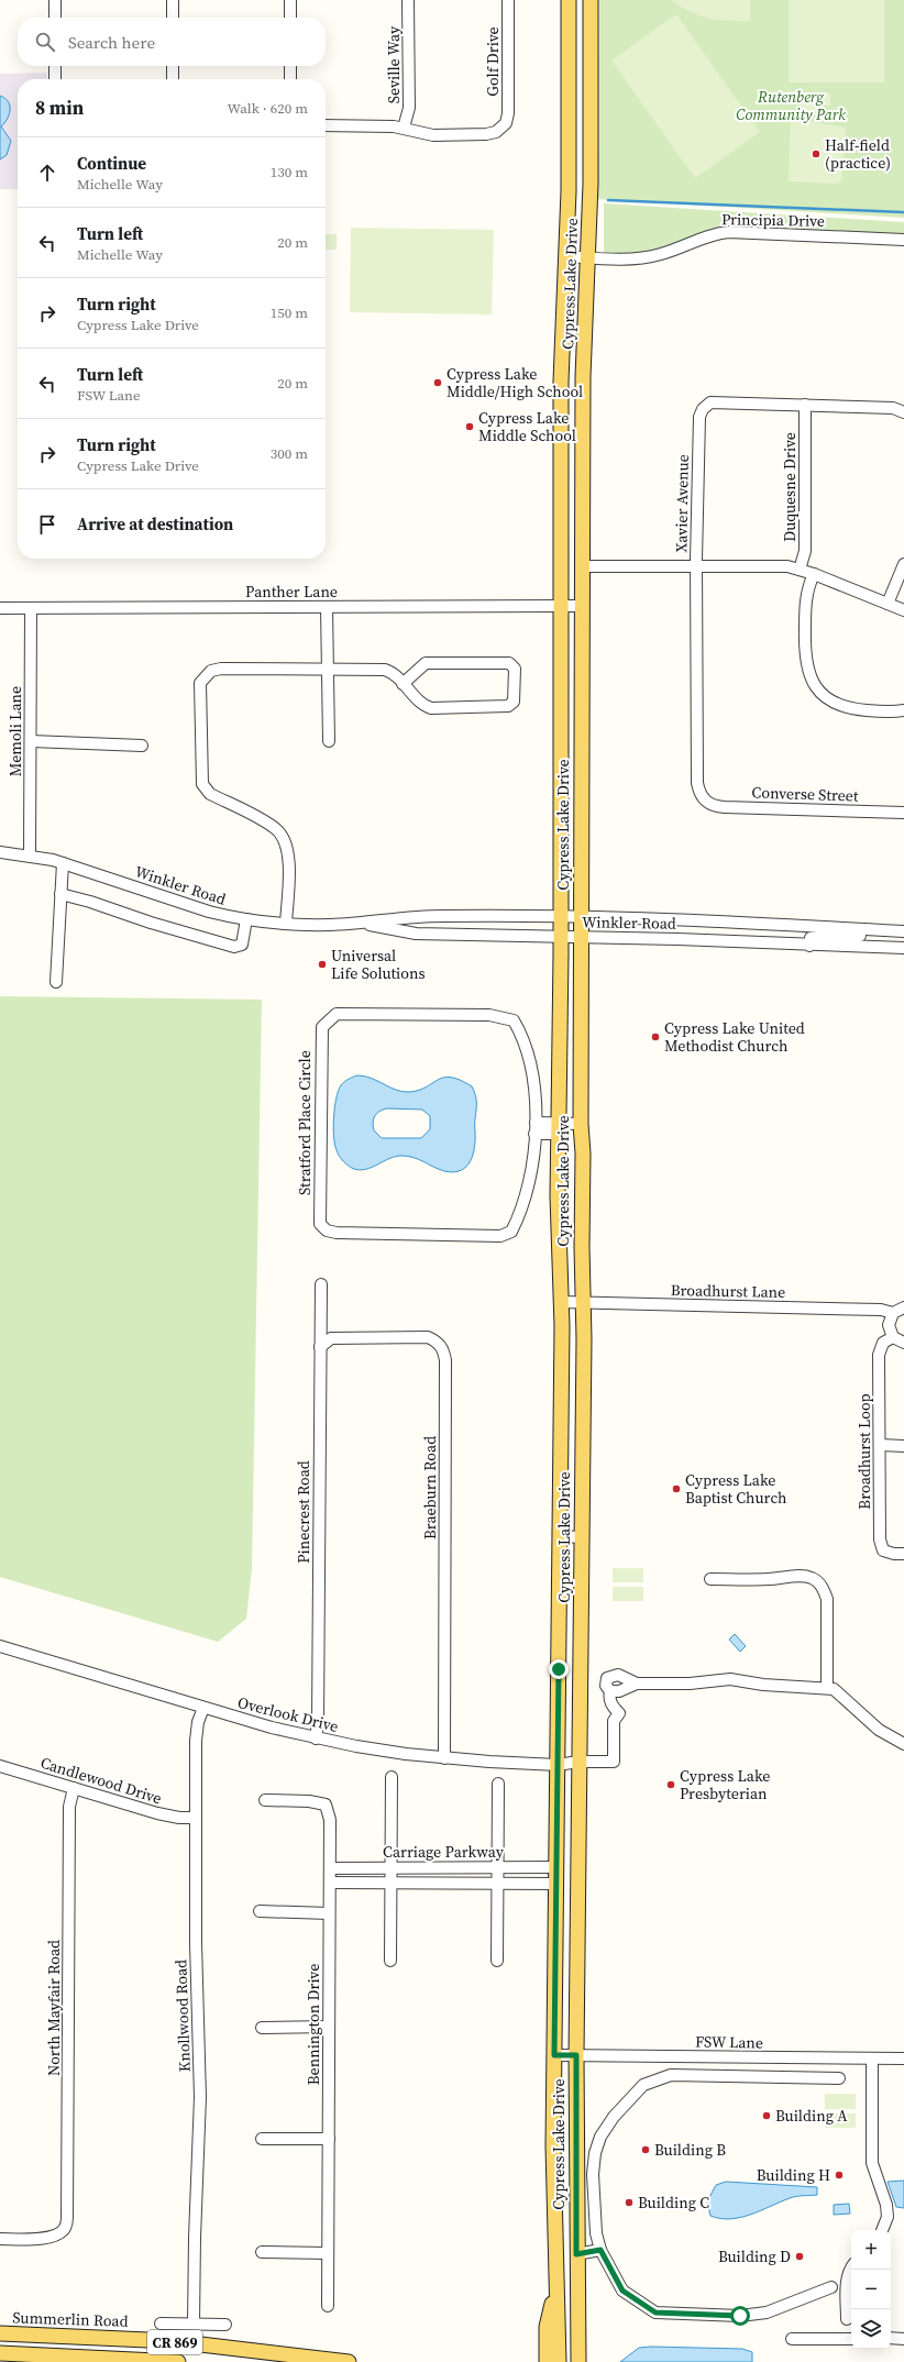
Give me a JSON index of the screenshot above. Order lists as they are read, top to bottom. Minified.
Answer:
{"streets":{"main road":["Cypress Lake Drive","Summerlin Road","CR 869"],"street":["Golf Drive","Seville Way","Principia Drive","Duquesne Drive","Xavier Avenue","Panther Lane","Memoli Lane","Converse Street","Winkler Road","Stratford Place Circle","Broadhurst Lane","Broadhurst Loop","Braeburn Road","Pinecrest Road","Overlook Drive","Candlewood Drive","Carriage Parkway","North Mayfair Road","Knollwood Road","Bennington Drive","FSW Lane"]},"crossings":[["Golf Drive","Seville Way"],["Principia Drive","Cypress Lake Drive"],["Cypress Lake Drive","Panther Lane"],["Cypress Lake Drive","Winkler Road"],["Cypress Lake Drive","Broadhurst Lane"],["Cypress Lake Drive","Overlook Drive"],["Cypress Lake Drive","Carriage Parkway"],["Cypress Lake Drive","FSW Lane"],["Duquesne Drive","Xavier Avenue"],["Xavier Avenue","Converse Street"],["Panther Lane","Memoli Lane"],["Memoli Lane","Winkler Road"],["Braeburn Road","Pinecrest Road"],["Braeburn Road","Overlook Drive"],["Pinecrest Road","Overlook Drive"],["Overlook Drive","Knollwood Road"],["Candlewood Drive","North Mayfair Road"],["Candlewood Drive","Knollwood Road"],["Carriage Parkway","Bennington Drive"]],"parks":["Rutenberg Community Park"],"places":["Half-field (practice)","Cypress Lake Middle/High School","Cypress Lake Middle School","Universal Life Solutions","Cypress Lake United Methodist Church","Cypress Lake Baptist Church","Cypress Lake Presbyterian","Building A","Building B","Building H","Building C","Building D"],"page":{"search":"Search here","heading":["8 min","Walk · 620 m"],"list":[["Continue","Michelle Way","130 m"],["Turn left","Michelle Way","20 m"],["Turn right","Cypress Lake Drive","150 m"],["Turn left","FSW Lane","20 m"],["Turn right","Cypress Lake Drive","300 m"],"Arrive at destination"],"map_buttons":["+","−"]}}
